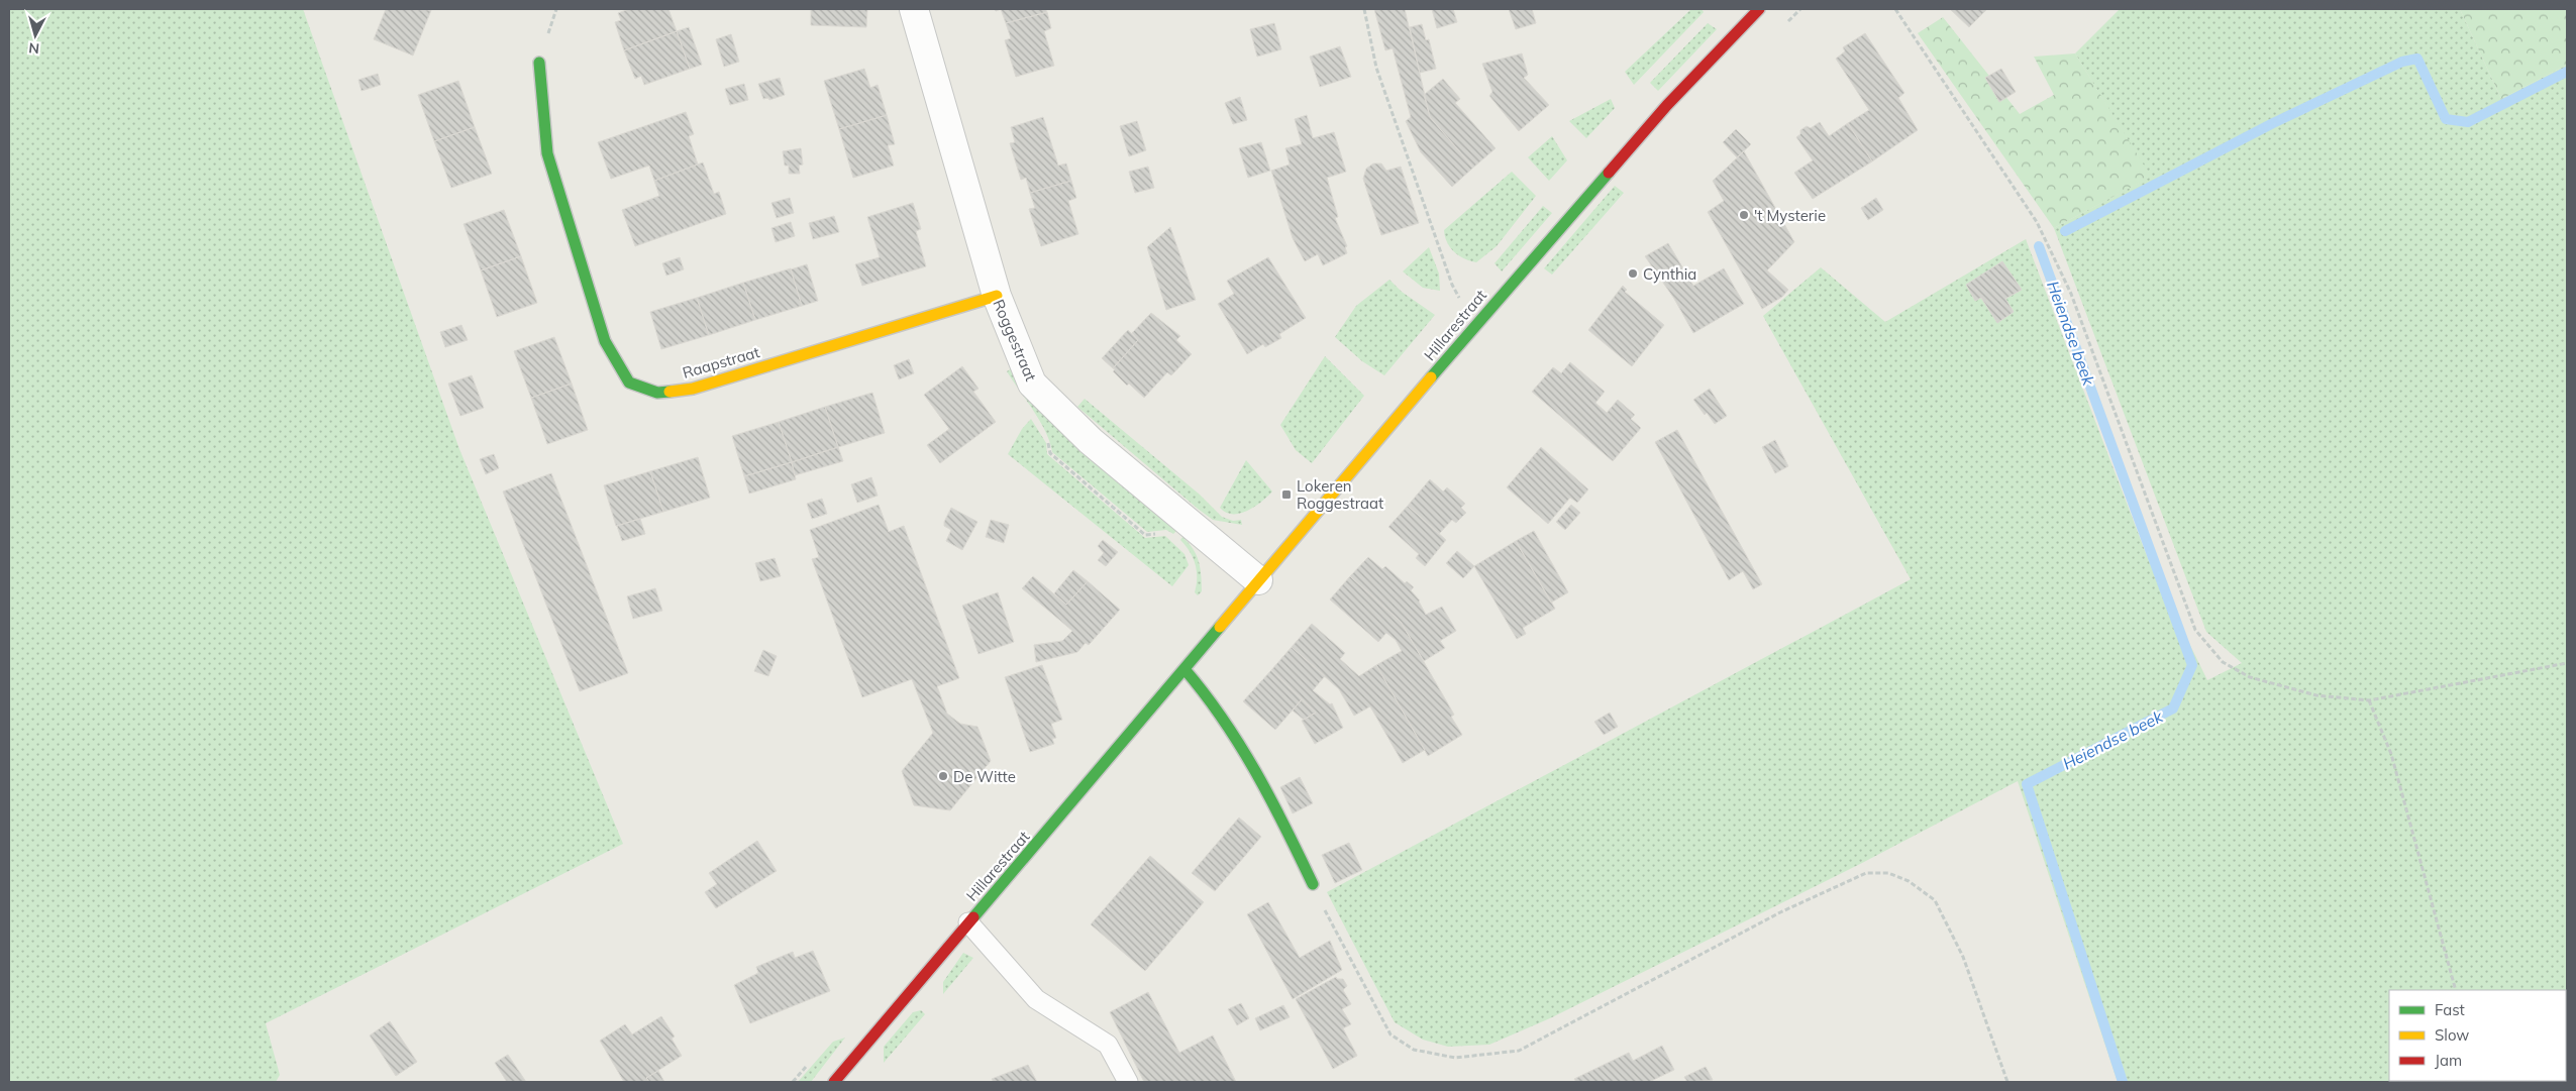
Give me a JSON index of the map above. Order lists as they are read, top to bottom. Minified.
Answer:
{"streets":{"main road":["Hillarestraat","Raapstraat"],"street":["Roggestraat"]},"crossings":[["Hillarestraat","Roggestraat"],["Roggestraat","Raapstraat"]],"water":["Heiendse beek"],"places":{"other":["'t Mysterie","Cynthia","De Witte"],"transit":["Lokeren Roggestraat"]},"legend":["Fast","Slow","Jam"],"north":"bottom"}
